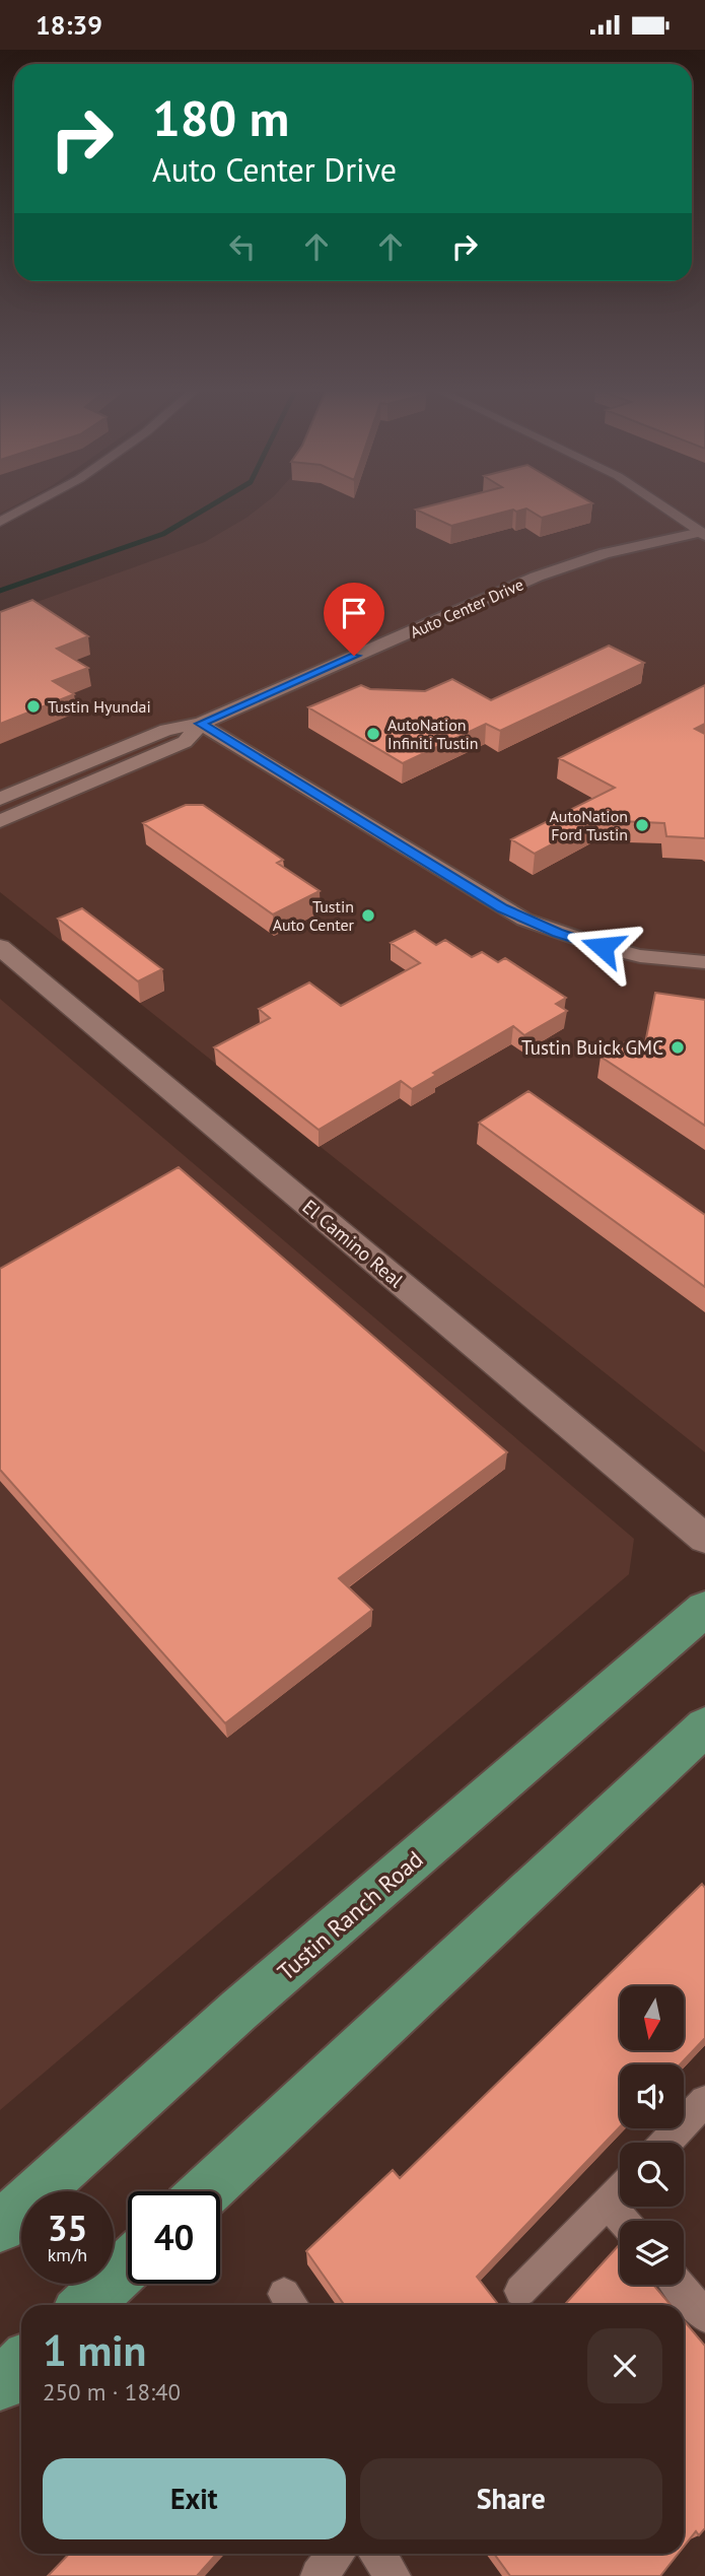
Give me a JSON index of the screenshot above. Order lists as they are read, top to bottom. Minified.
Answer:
{"streets":{"main road":["El Camino Real","Tustin Ranch Road"],"street":["Auto Center Drive"]},"places":["Tustin Hyundai","AutoNation Infiniti Tustin","AutoNation Ford Tustin","Tustin Auto Center","Tustin Buick GMC"],"north":"bottom","page":{"status":"18:39","turn":["180 m","Auto Center Drive"],"speed":"35 km/h","limit":"40","heading":["1 min","250 m · 18:40"],"buttons":["Exit","Share"]}}
